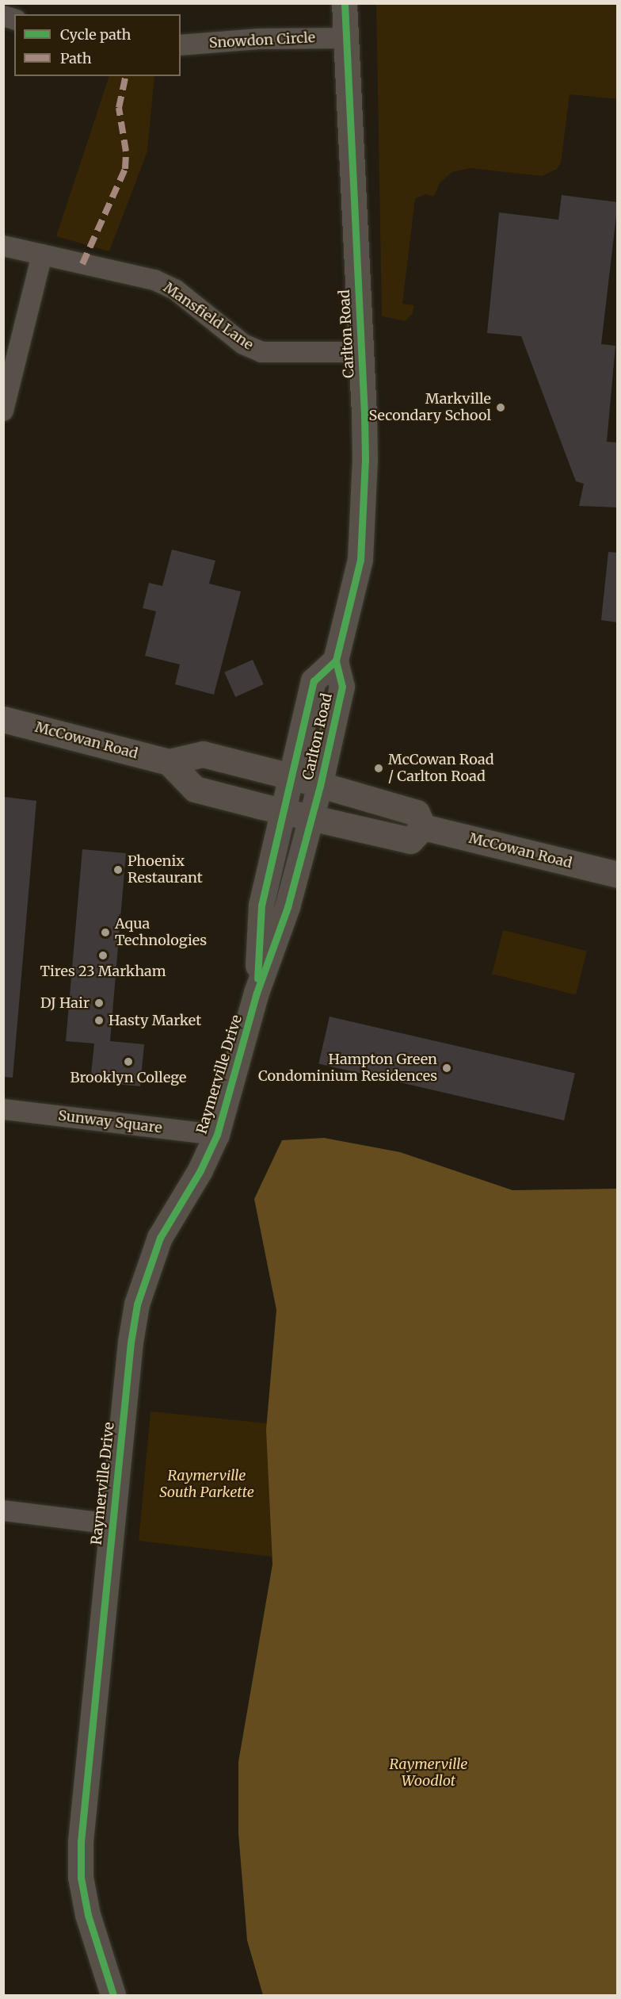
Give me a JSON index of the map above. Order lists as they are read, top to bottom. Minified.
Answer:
{"streets":{"main road":["McCowan Road"],"street":["Snowdon Circle","Mansfield Lane","Carlton Road","Raymerville Drive","Sunway Square"]},"crossings":[["Snowdon Circle","Carlton Road"],["Mansfield Lane","Carlton Road"],["Carlton Road","McCowan Road"],["Carlton Road","Raymerville Drive"],["McCowan Road","Raymerville Drive"],["Raymerville Drive","Sunway Square"]],"parks":["Raymerville South Parkette","Raymerville Woodlot"],"places":["Markville Secondary School","McCowan Road / Carlton Road","Phoenix Restaurant","Aqua Technologies","Tires 23 Markham","DJ Hair","Hasty Market","Brooklyn College","Hampton Green Condominium Residences"],"legend":["Cycle path","Path"]}
